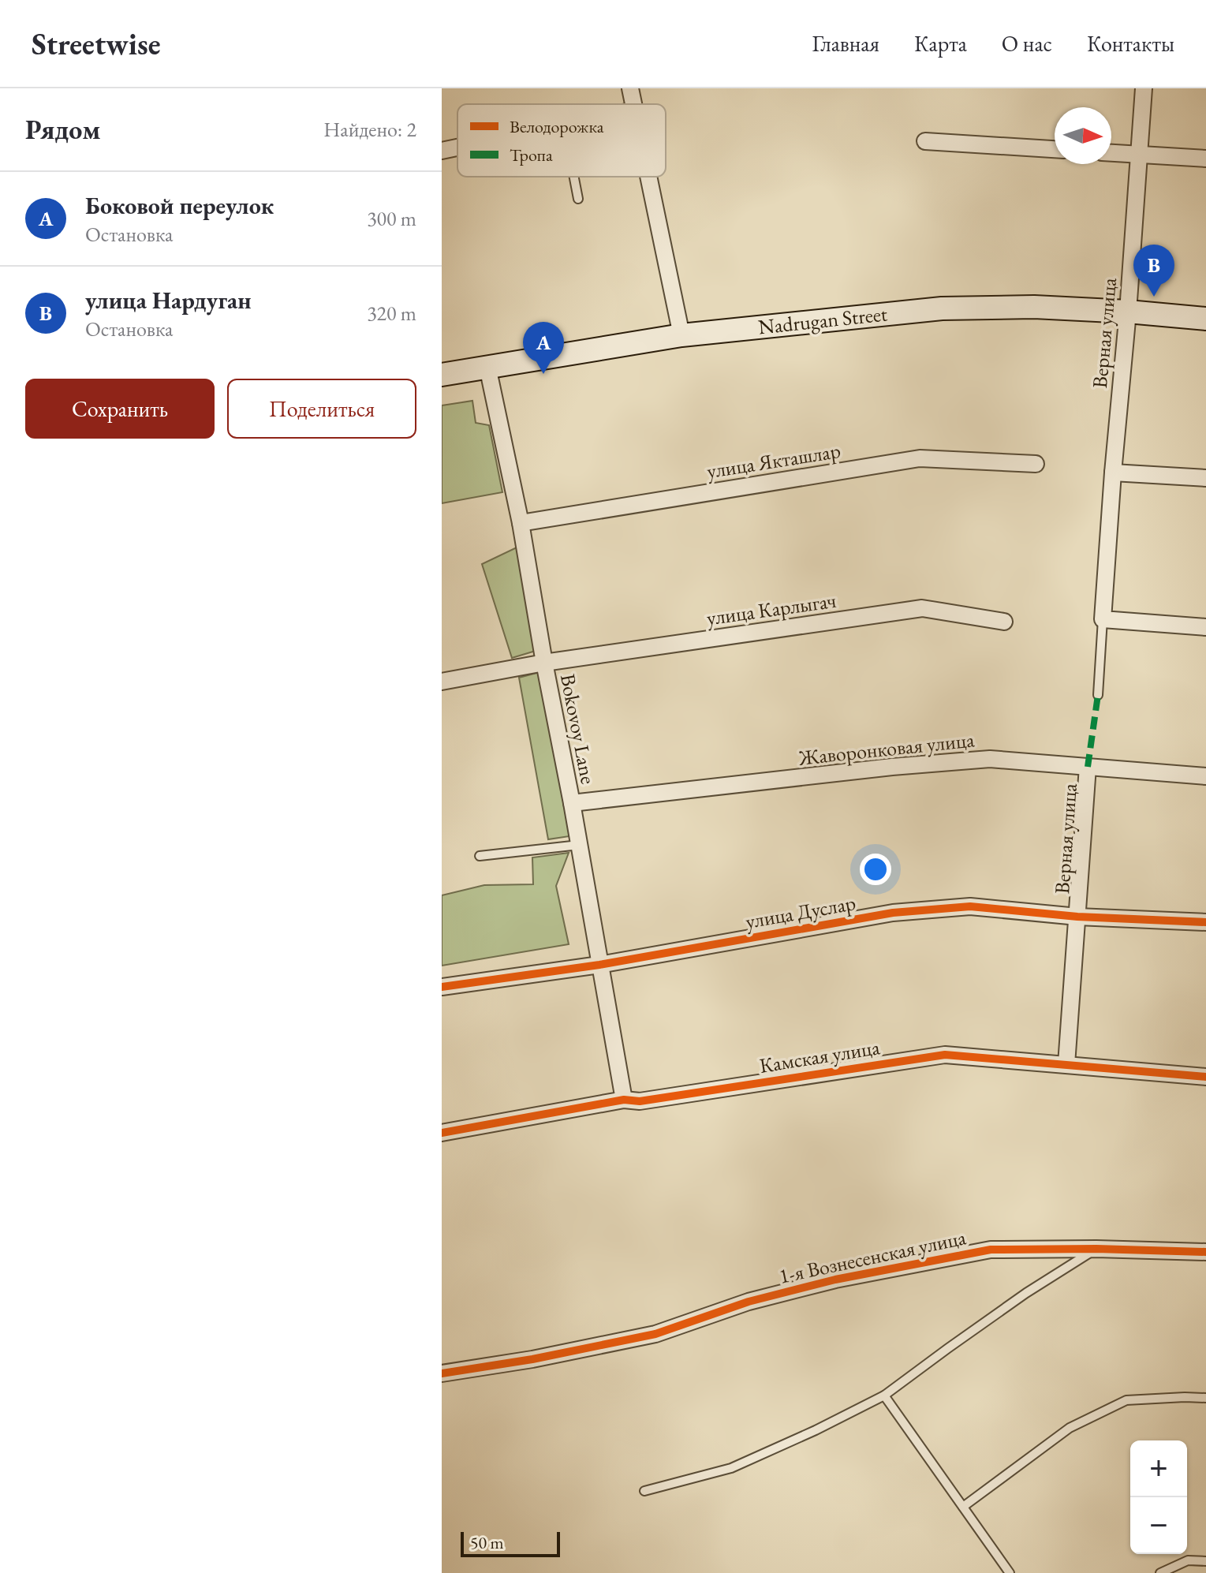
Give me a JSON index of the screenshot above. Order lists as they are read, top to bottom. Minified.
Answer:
{"streets":{"street":["Nadrugan Street","Верная улица","улица Якташлар","улица Карлыгач","Bokovoy Lane","Жаворонковая улица","улица Дуслар","Камская улица","1-я Вознесенская улица"]},"crossings":[["Nadrugan Street","Верная улица"],["Nadrugan Street","Bokovoy Lane"],["Верная улица","Жаворонковая улица"],["Верная улица","улица Дуслар"],["Верная улица","Камская улица"],["улица Якташлар","Bokovoy Lane"],["улица Карлыгач","Bokovoy Lane"],["Bokovoy Lane","Жаворонковая улица"],["Bokovoy Lane","улица Дуслар"],["Bokovoy Lane","Камская улица"]],"legend":["Велодорожка","Тропа"],"scale_bar":"50 m","north":"right","page":{"header":"Streetwise","nav":["Главная","Карта","О нас","Контакты"],"heading":["Рядом","Найдено: 2"],"list":[{"mark":"A","name":"Боковой переулок","note":"Остановка","value":"300 m"},{"mark":"B","name":"улица Нардуган","note":"Остановка","value":"320 m"}],"pins":["B","A"],"buttons":["Сохранить","Поделиться"],"map_buttons":["+","−"],"scale":"50 m"}}
